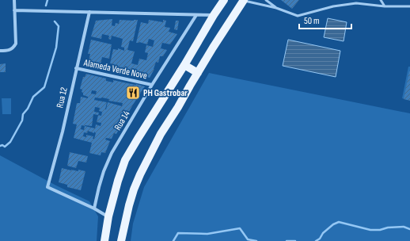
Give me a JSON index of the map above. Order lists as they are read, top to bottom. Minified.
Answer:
{"streets":{"street":["Alameda Verde Nove","Rua 12","Rua 14"]},"crossings":[["Alameda Verde Nove","Rua 12"],["Alameda Verde Nove","Rua 14"],["Rua 12","Rua 14"]],"places":{"restaurant":["PH Gastrobar"]},"scale_bar":"50 m"}
